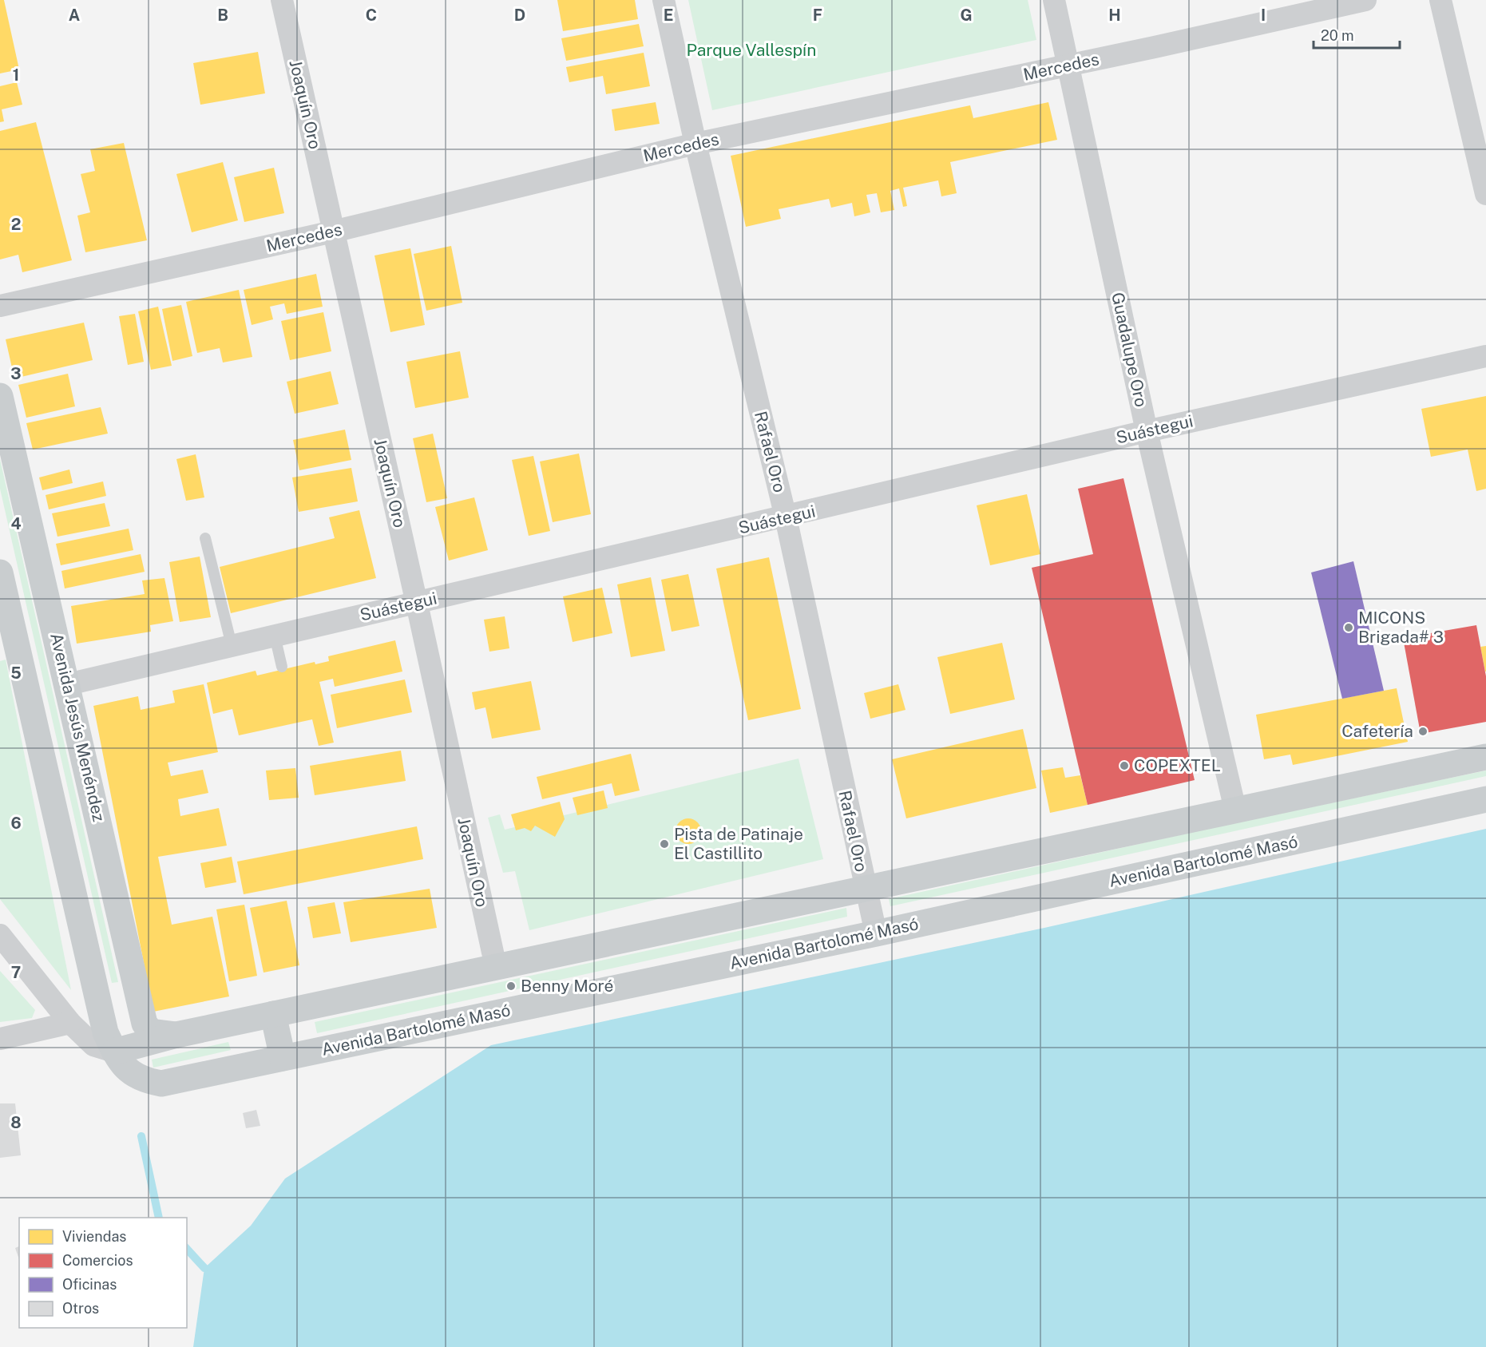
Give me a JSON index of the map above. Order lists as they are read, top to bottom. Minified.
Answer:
{"streets":{"main road":["Avenida Jesús Menéndez","Avenida Bartolomé Masó"],"street":["Mercedes","Joaquín Oro","Guadalupe Oro","Suástegui","Rafael Oro"]},"crossings":[["Mercedes","Joaquín Oro"],["Mercedes","Guadalupe Oro"],["Mercedes","Rafael Oro"],["Joaquín Oro","Suástegui"],["Guadalupe Oro","Suástegui"],["Suástegui","Rafael Oro"],["Suástegui","Avenida Jesús Menéndez"],["Rafael Oro","Avenida Bartolomé Masó"]],"parks":["Parque Vallespín"],"places":["MICONS Brigada# 3","Cafetería","COPEXTEL","Pista de Patinaje El Castillito","Benny Moré"],"legend":["Viviendas","Comercios","Oficinas","Otros"],"scale_bar":"20 m","grid":{"columns":["A","B","C","D","E","F","G","H","I"],"rows":["1","2","3","4","5","6","7","8"]}}
